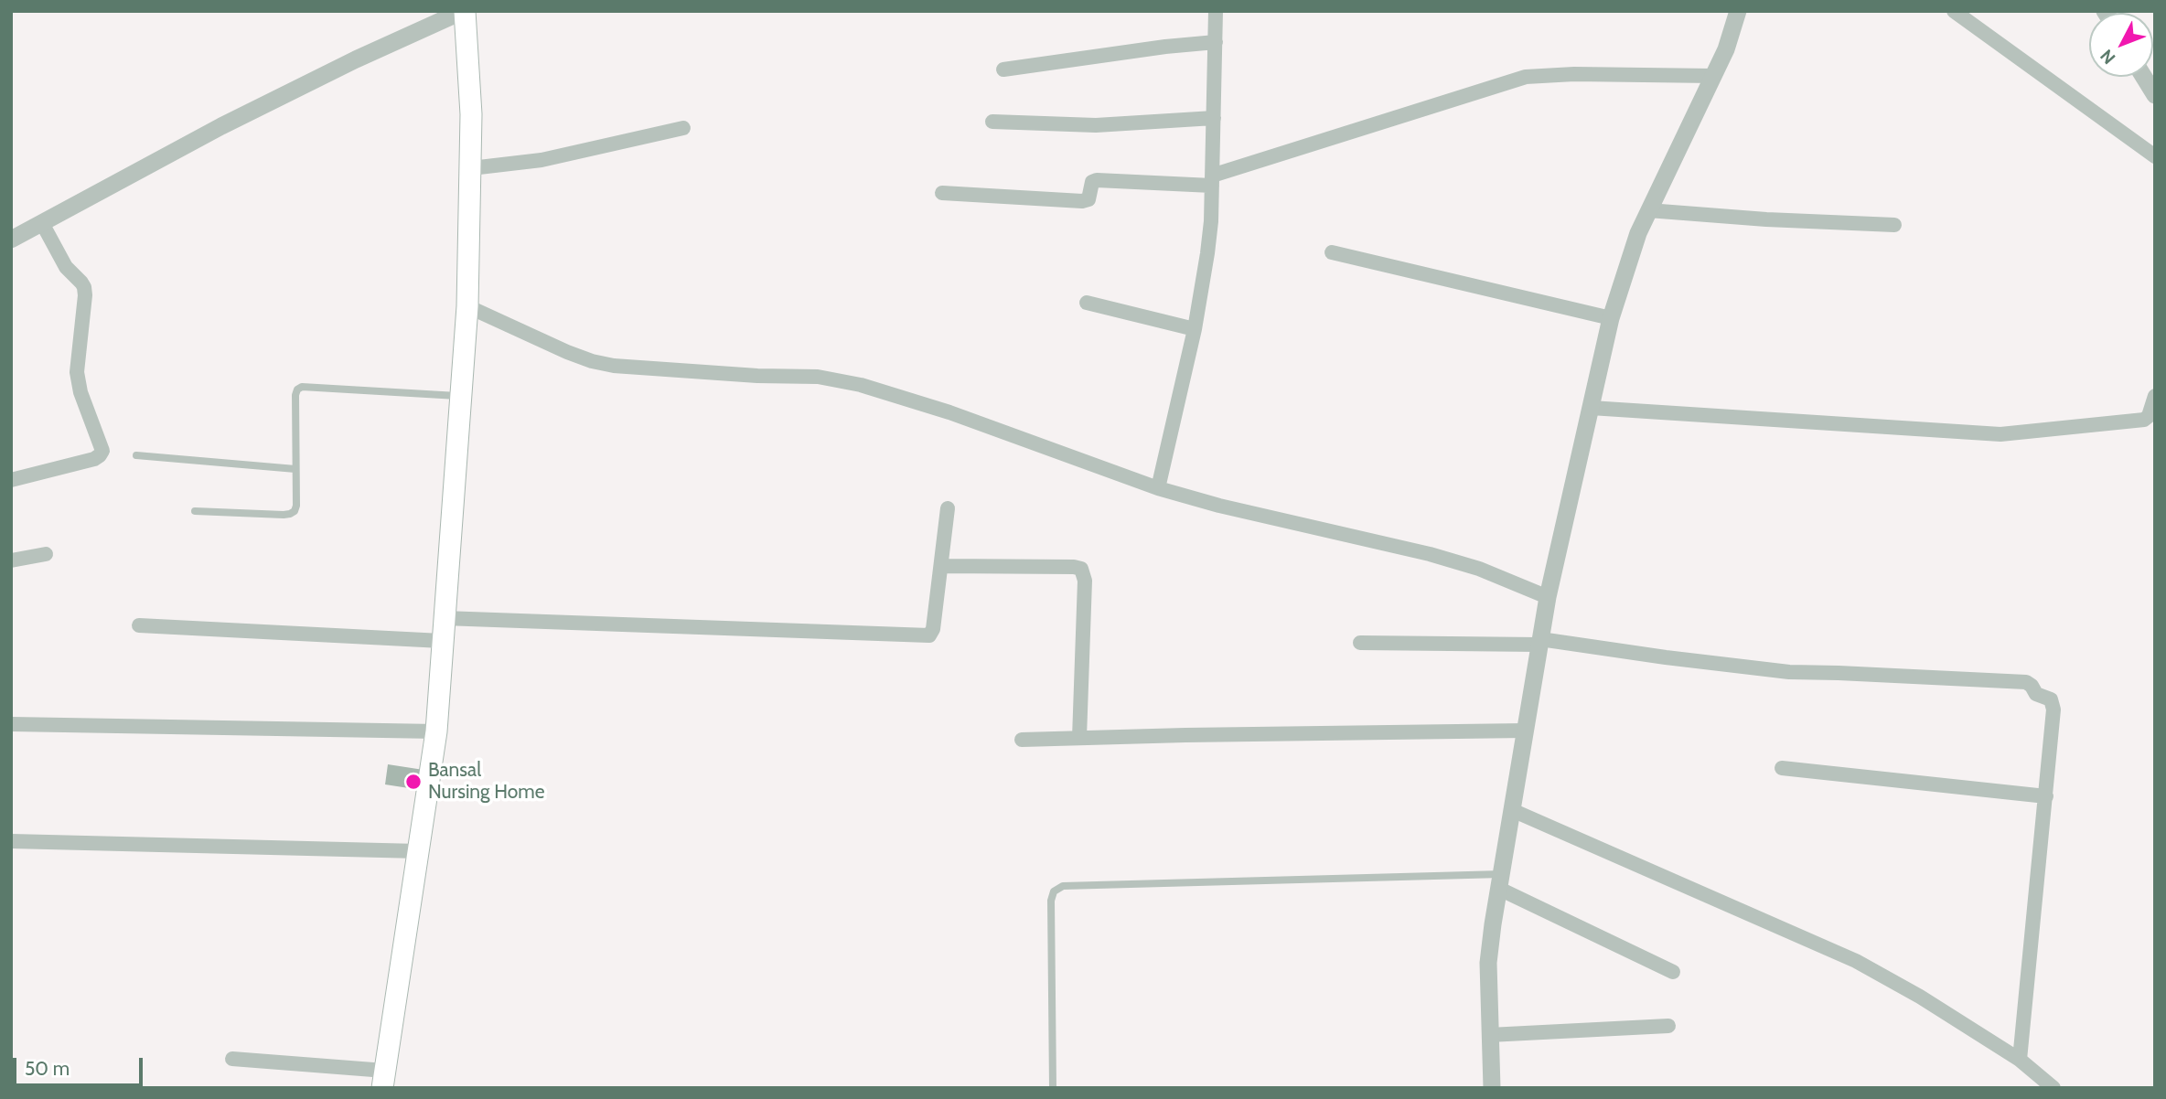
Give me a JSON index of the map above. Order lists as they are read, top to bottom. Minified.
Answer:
{"places":["Bansal Nursing Home"],"scale_bar":"50 m","north":"bottom left"}
